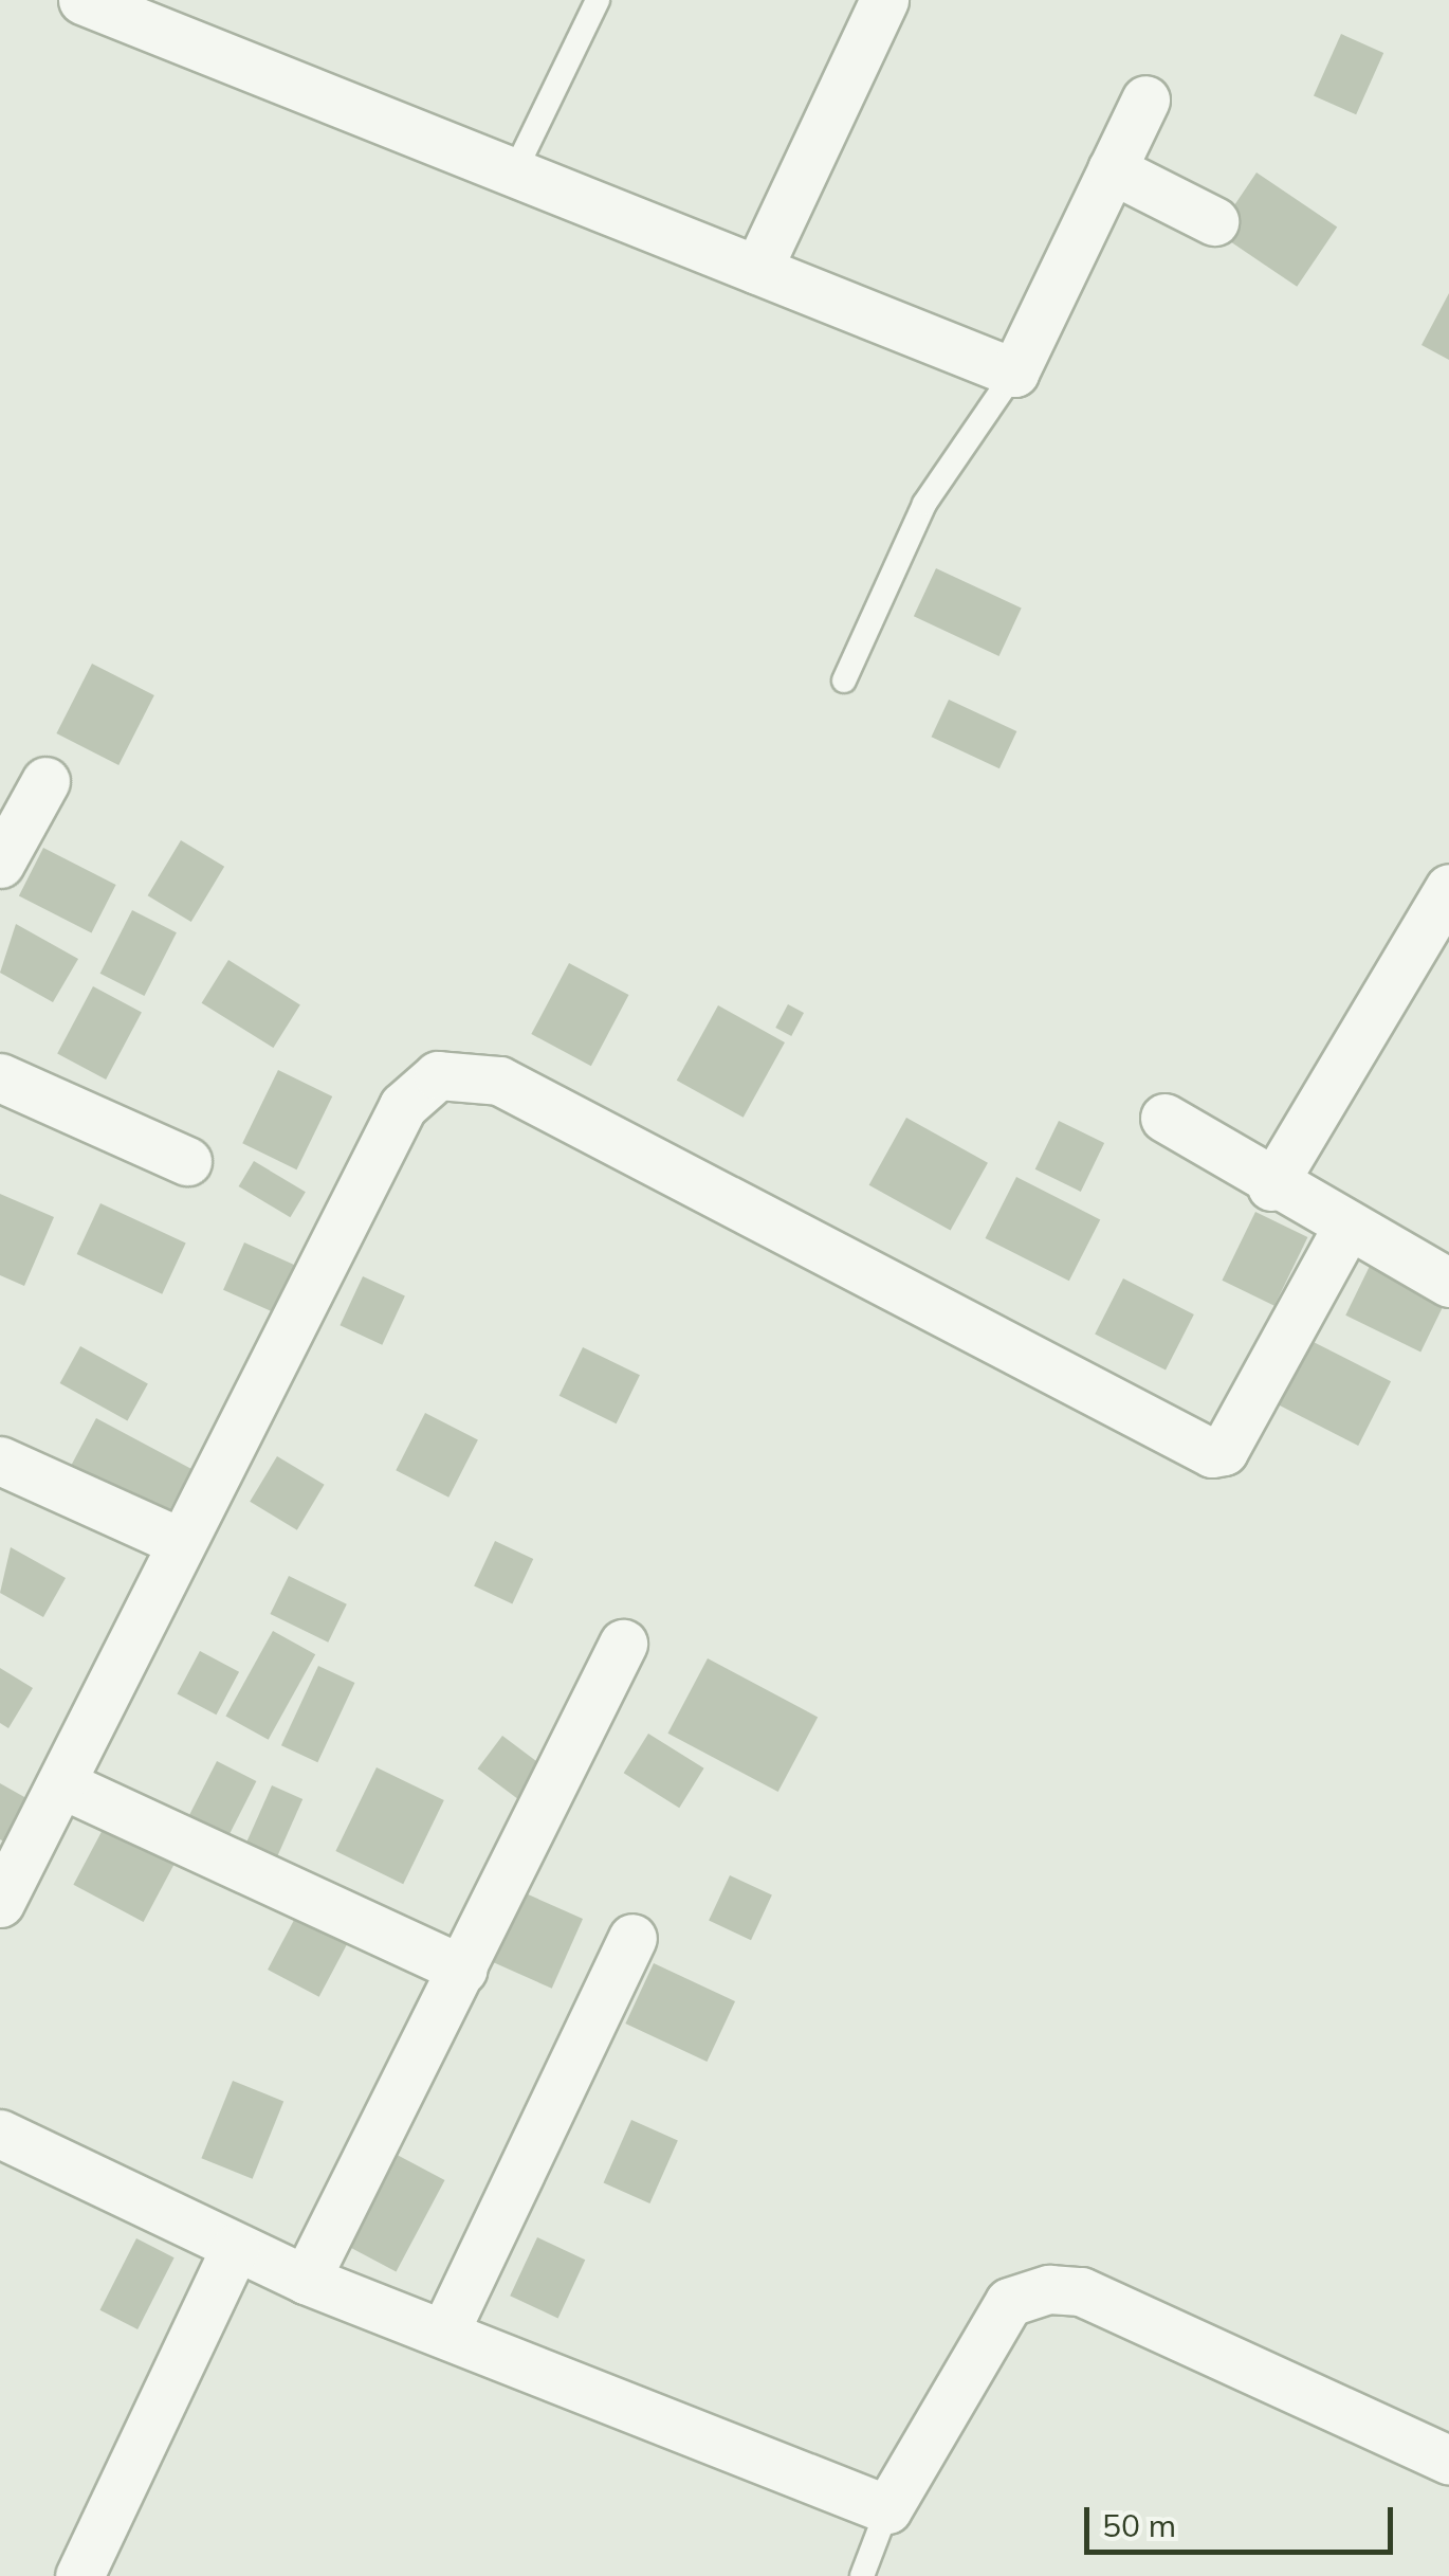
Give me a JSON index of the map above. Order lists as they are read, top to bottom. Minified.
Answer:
{"scale_bar":"50 m"}
